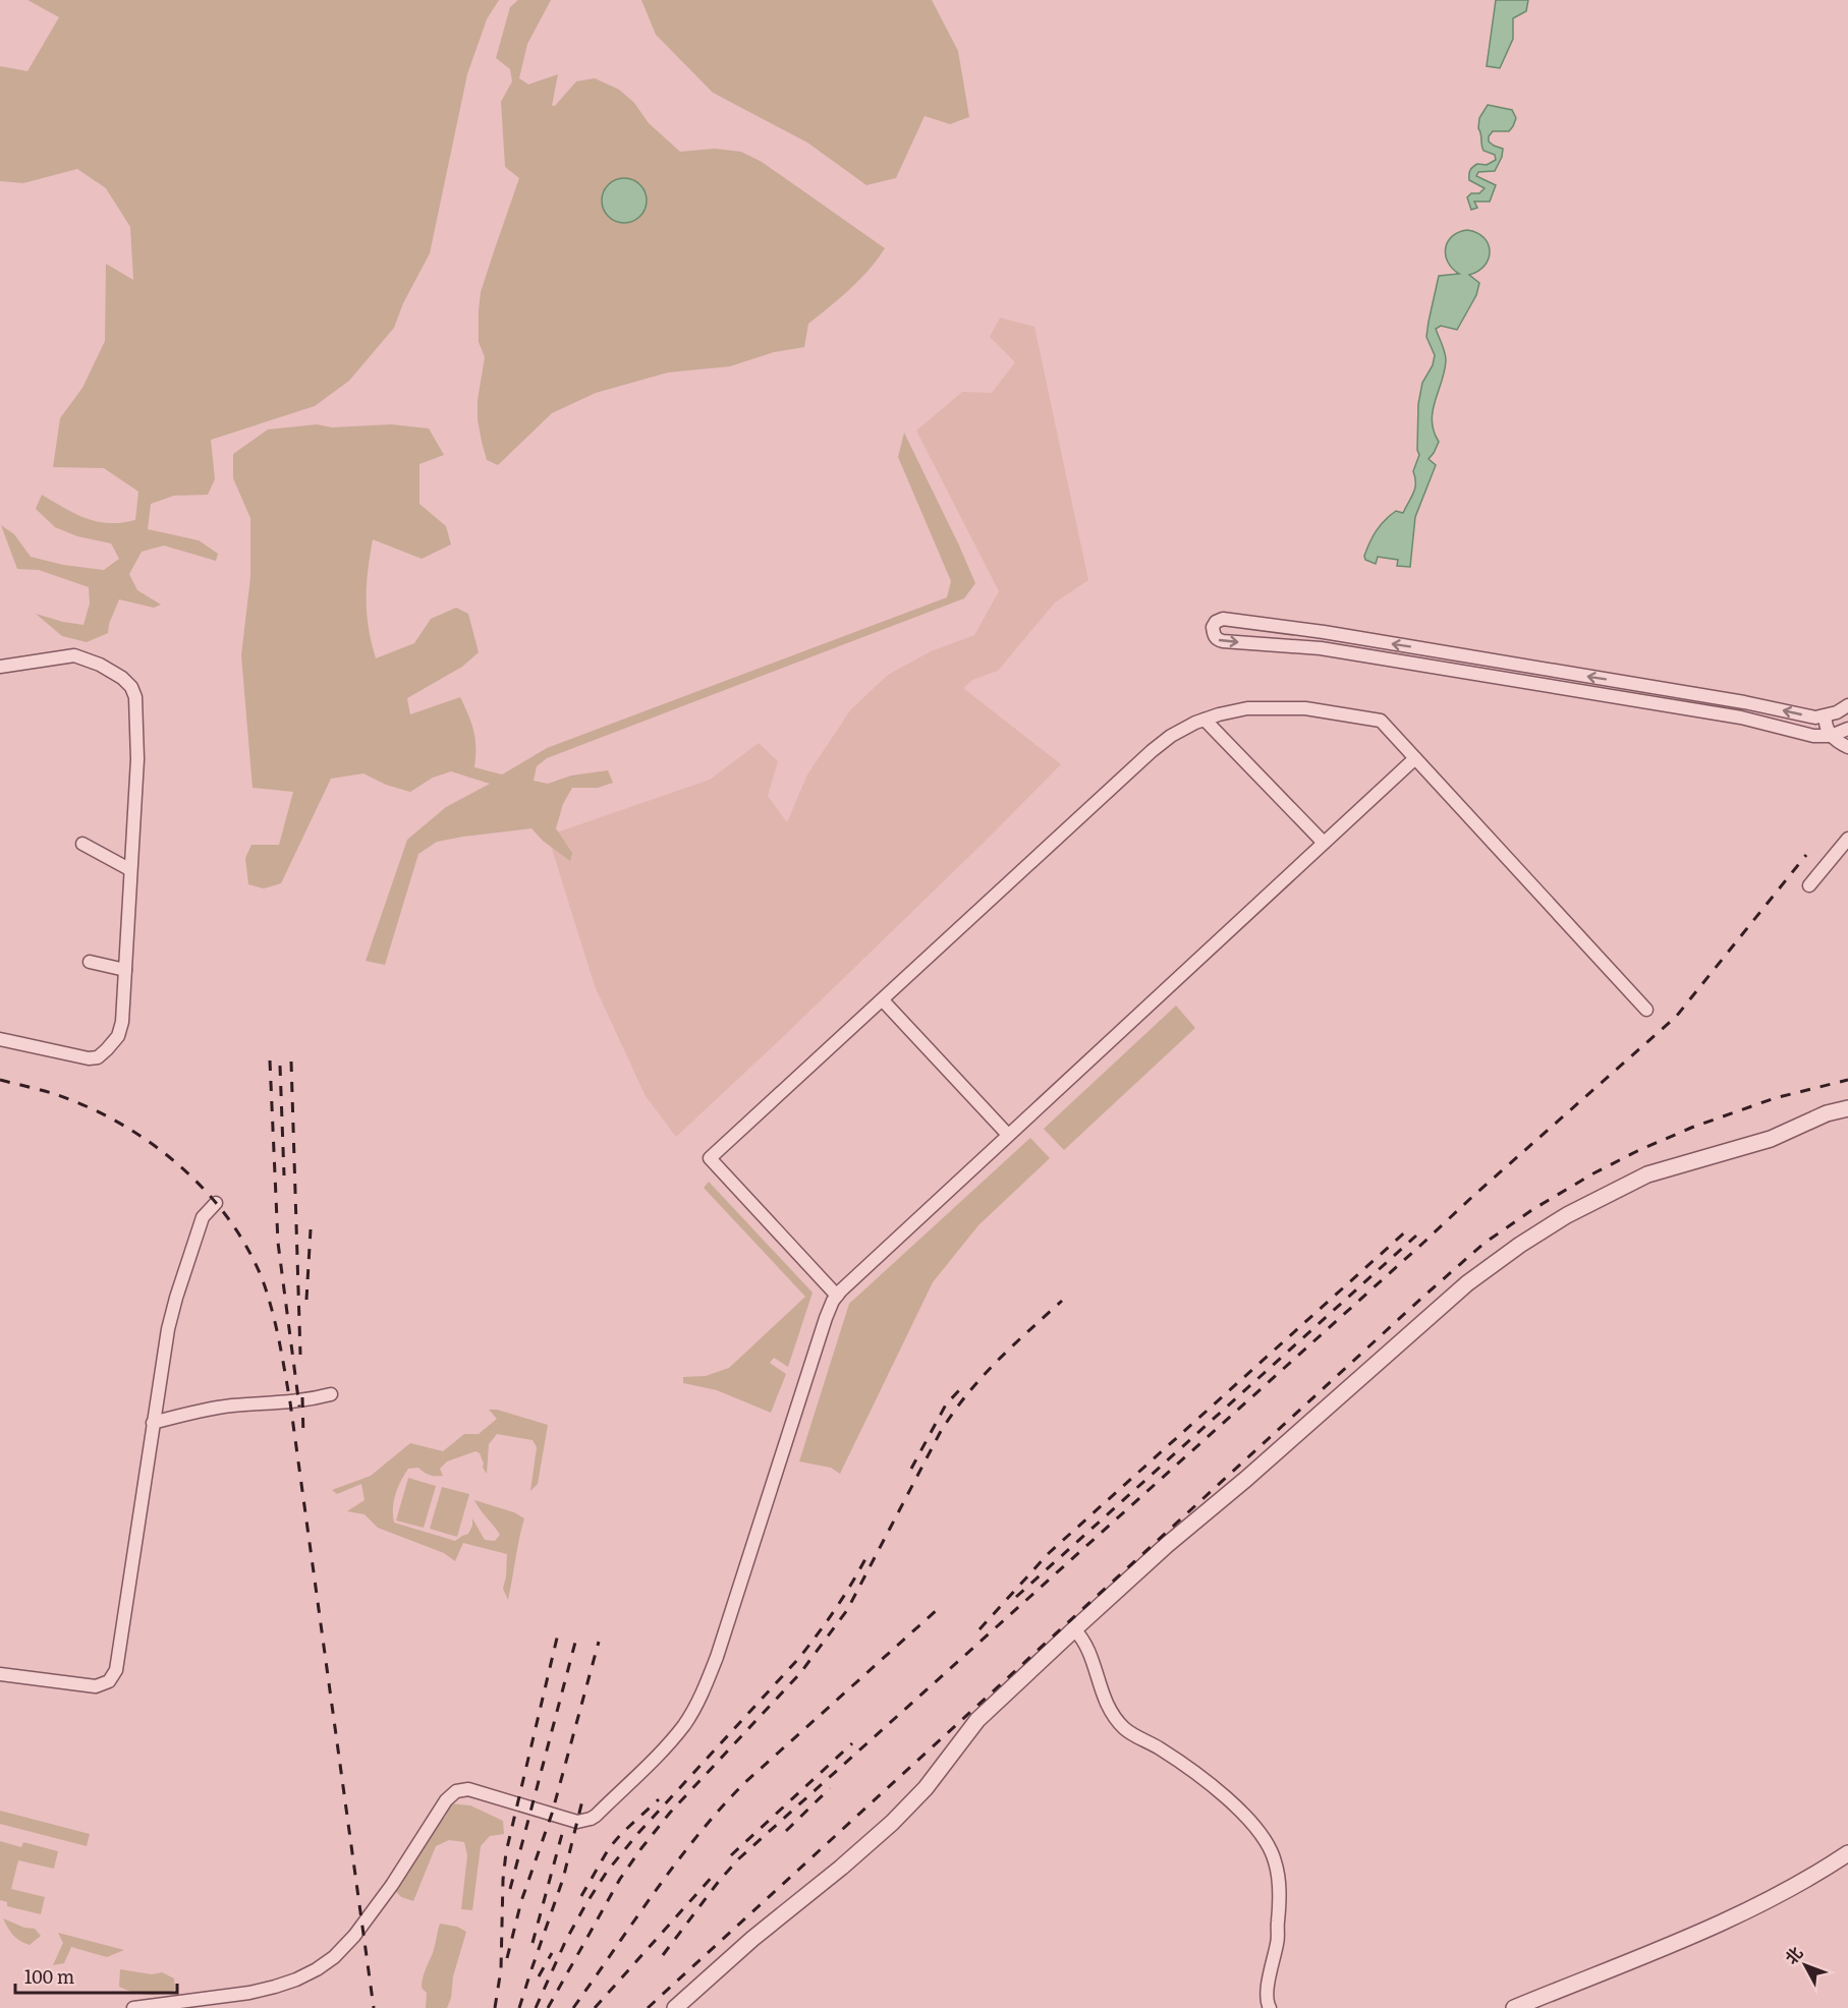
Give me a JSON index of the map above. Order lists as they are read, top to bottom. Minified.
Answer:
{"scale_bar":"100 m","north":"top left"}
